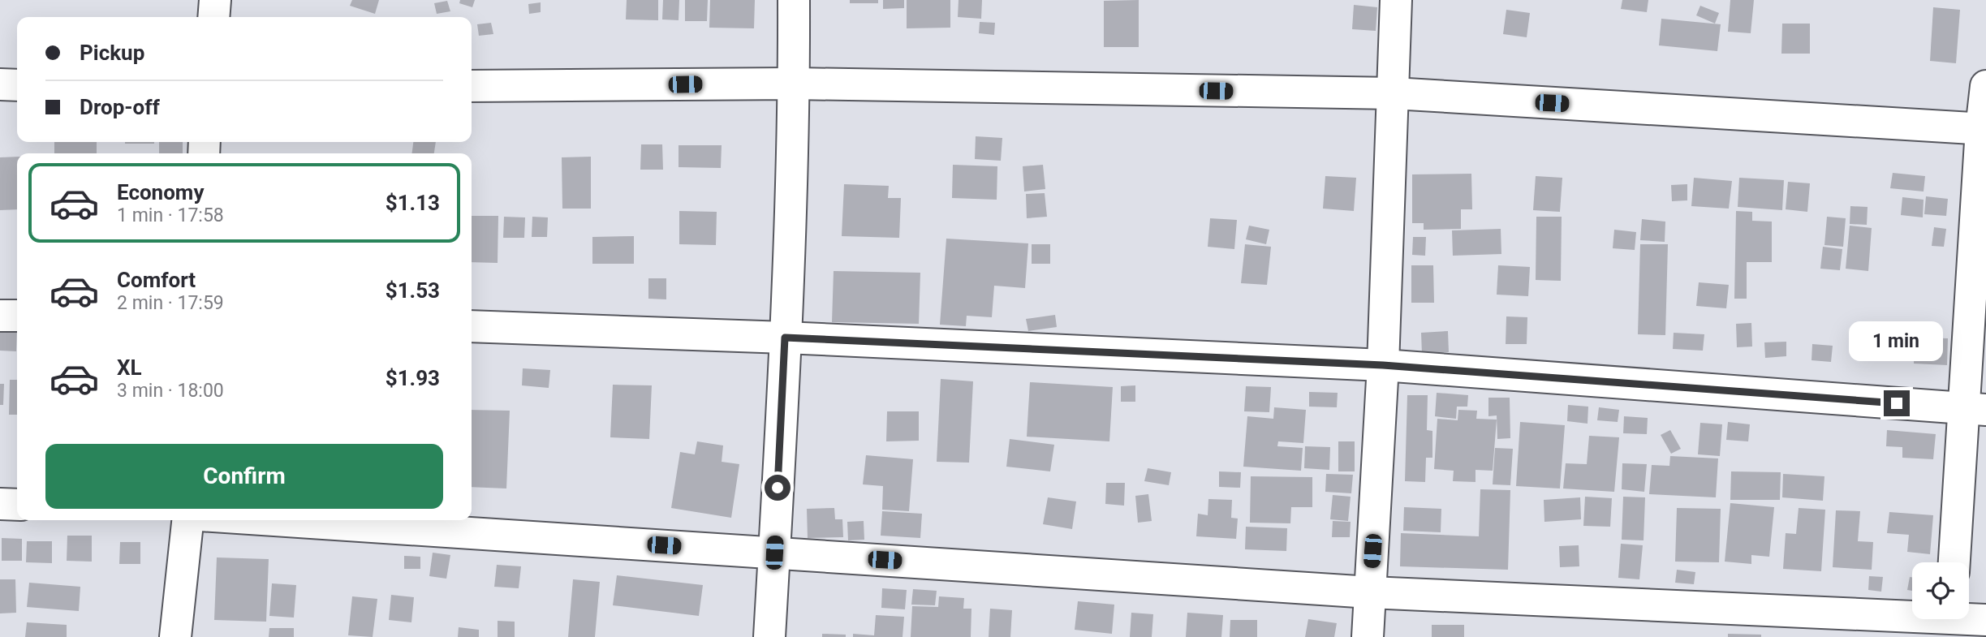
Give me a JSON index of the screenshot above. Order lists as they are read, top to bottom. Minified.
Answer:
{"page":{"banner":["Pickup","Drop-off"],"list":[{"name":"Economy","note":"1 min · 17:58","value":"$1.13"},{"name":"Comfort","note":"2 min · 17:59","value":"$1.53"},{"name":"XL","note":"3 min · 18:00","value":"$1.93"}],"bubble":"1 min","buttons":"Confirm"}}
